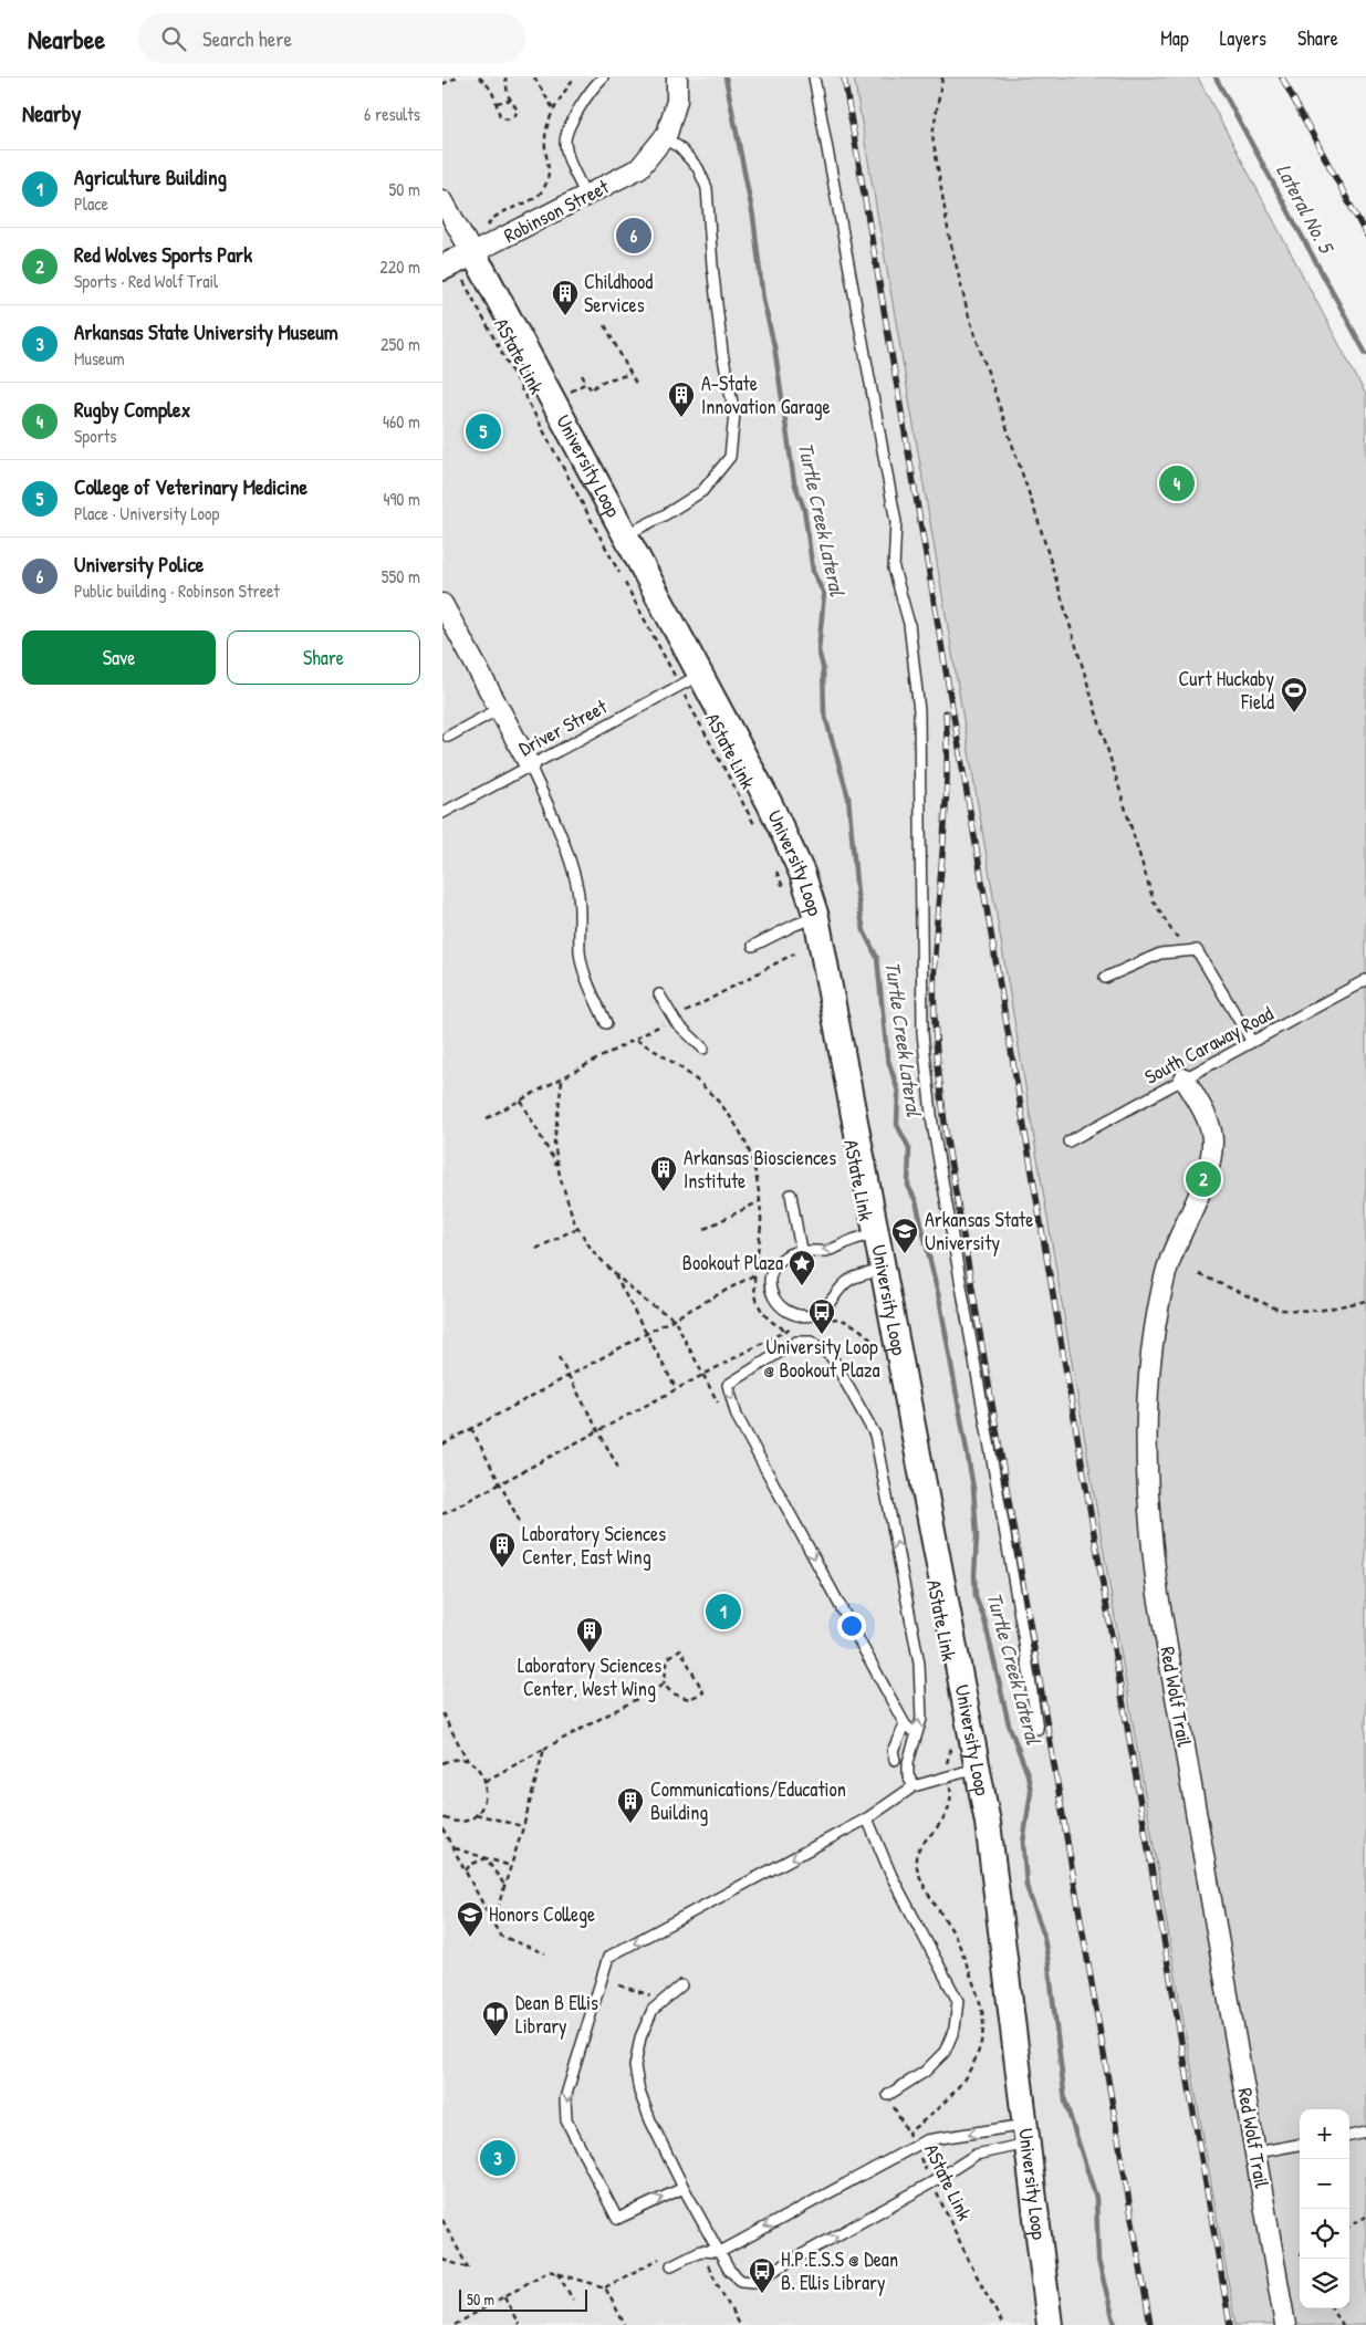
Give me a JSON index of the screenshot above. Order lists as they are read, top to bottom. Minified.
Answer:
{"streets":{"street":["Robinson Street","University Loop","Red Wolf Trail"],"lane":["Driver Street","South Caraway Road"],"path":["AState Link"]},"crossings":[["Robinson Street","AState Link"],["Robinson Street","University Loop"],["AState Link","University Loop"],["AState Link","Driver Street"],["University Loop","Driver Street"],["South Caraway Road","Red Wolf Trail"]],"water":["Lateral No. 5","Turtle Creek Lateral"],"places":{"building":["Childhood Services","A-State Innovation Garage","Arkansas Biosciences Institute","Laboratory Sciences Center, East Wing","Laboratory Sciences Center, West Wing","Communications/Education Building"],"sports":["Curt Huckaby Field"],"school or university":["Arkansas State University","Honors College"],"place":["Bookout Plaza"],"bus stop":["University Loop @ Bookout Plaza","H.P.E.S.S @ Dean B. Ellis Library"],"library":["Dean B Ellis Library"]},"scale_bar":"50 m","page":{"header":"Nearbee","search":"Search here","nav":["Map","Layers","Share"],"heading":["Nearby","6 results"],"list":[{"mark":"1","name":"Agriculture Building","note":"Place","value":"50 m"},{"mark":"2","name":"Red Wolves Sports Park","note":"Sports · Red Wolf Trail","value":"220 m"},{"mark":"3","name":"Arkansas State University Museum","note":"Museum","value":"250 m"},{"mark":"4","name":"Rugby Complex","note":"Sports","value":"460 m"},{"mark":"5","name":"College of Veterinary Medicine","note":"Place · University Loop","value":"490 m"},{"mark":"6","name":"University Police","note":"Public building · Robinson Street","value":"550 m"}],"pins":["6","5","4","2","1","3"],"buttons":["Save","Share"],"map_buttons":["+","−"],"scale":"50 m"}}
